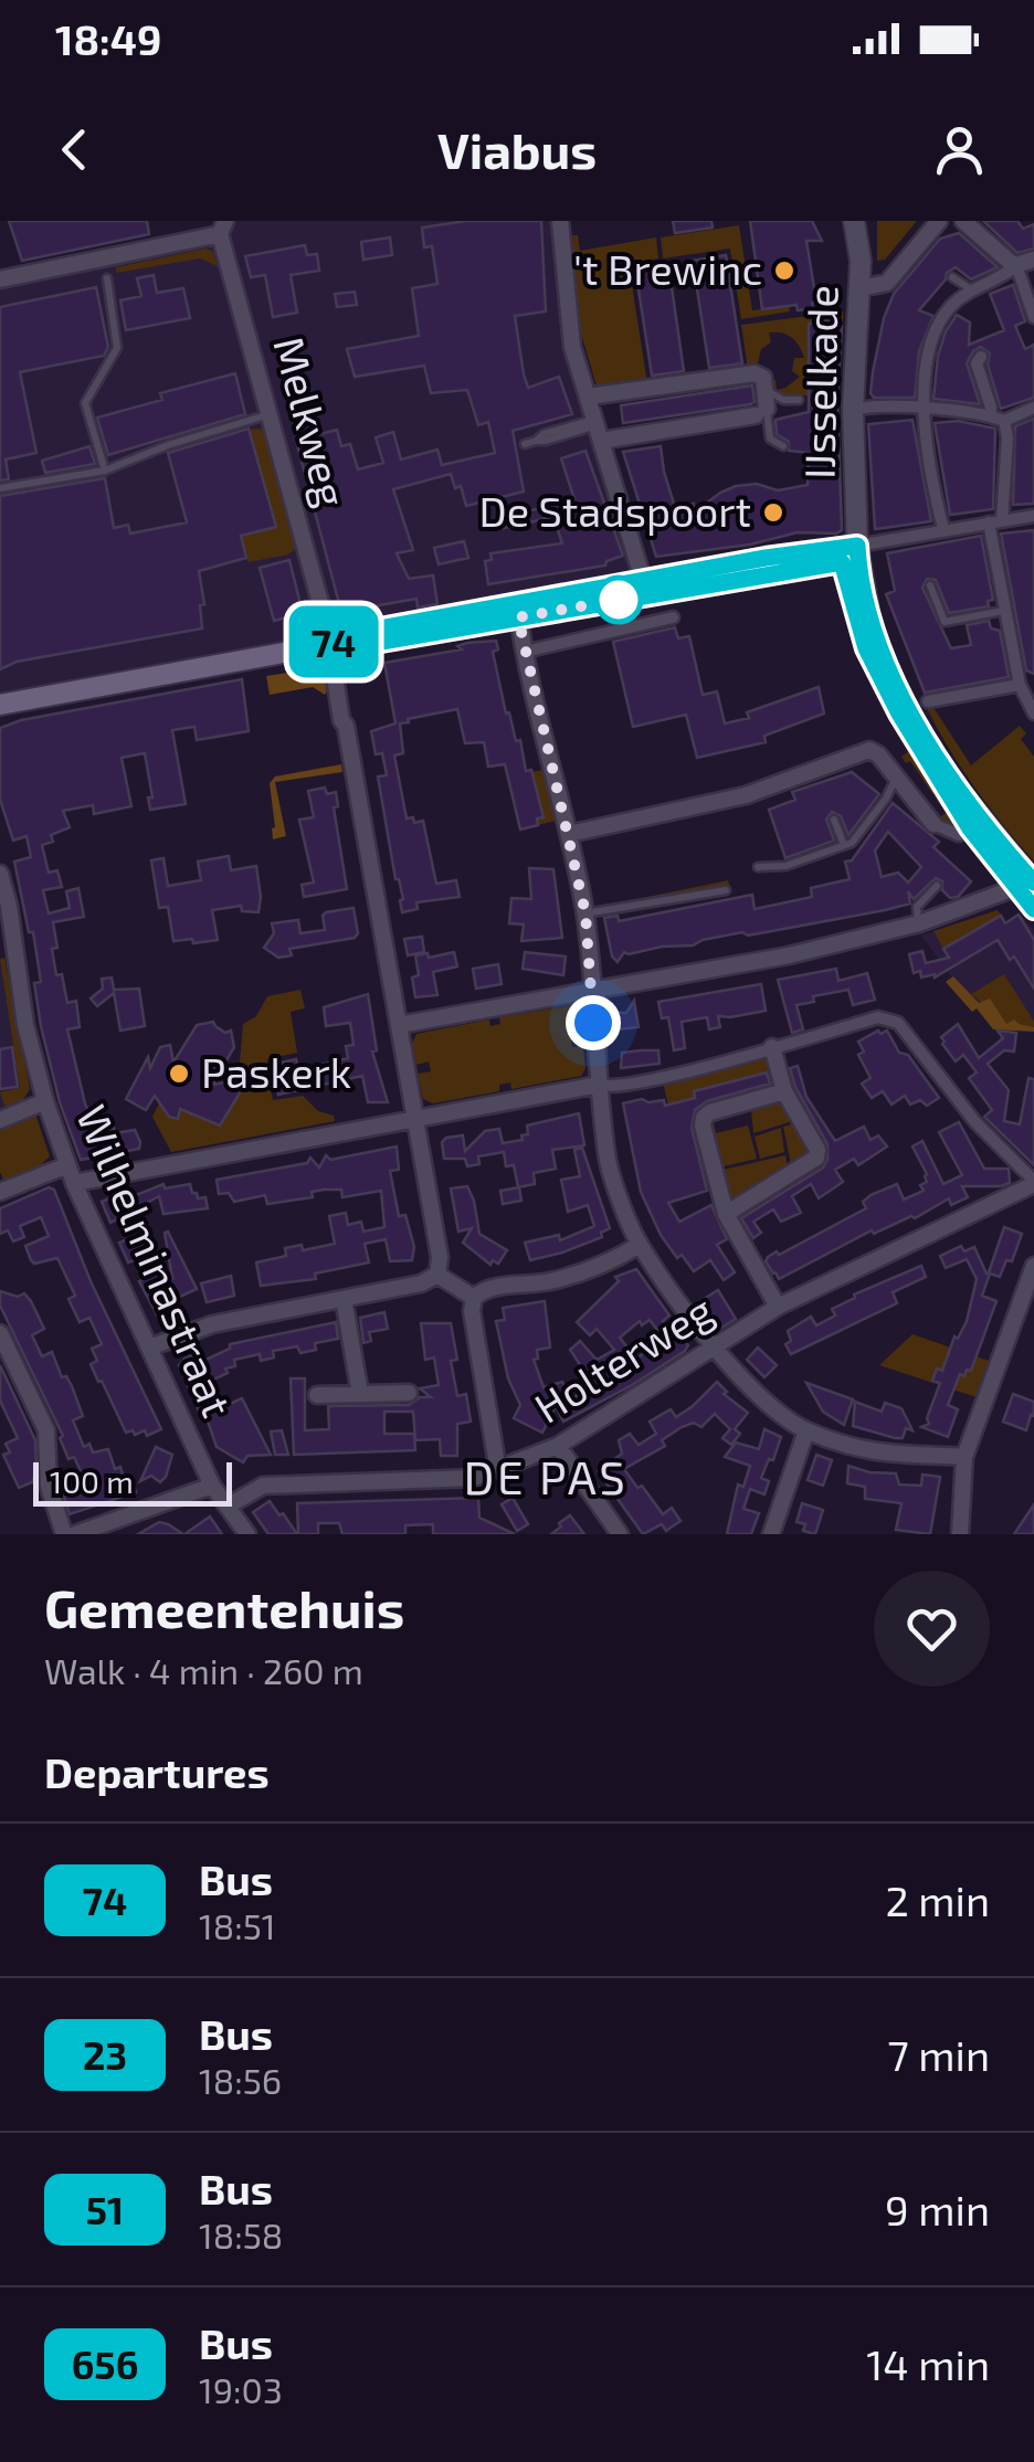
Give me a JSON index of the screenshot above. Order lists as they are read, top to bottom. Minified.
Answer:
{"streets":{"street":["IJsselkade","Melkweg","Wilhelminastraat","Holterweg"]},"crossings":[["Wilhelminastraat","Holterweg"]],"districts":["DE PAS"],"places":["'t Brewinc","De Stadspoort","Paskerk"],"lines":["bus line 74"],"scale_bar":"100 m","page":{"status":"18:49","header":"Viabus","on_map":"74","scale":"100 m","heading":[["Gemeentehuis","Walk · 4 min · 260 m"],"Departures"],"list":[{"mark":"74","name":"Bus","note":"18:51","value":"2 min"},{"mark":"23","name":"Bus","note":"18:56","value":"7 min"},{"mark":"51","name":"Bus","note":"18:58","value":"9 min"},{"mark":"656","name":"Bus","note":"19:03","value":"14 min"}]}}
